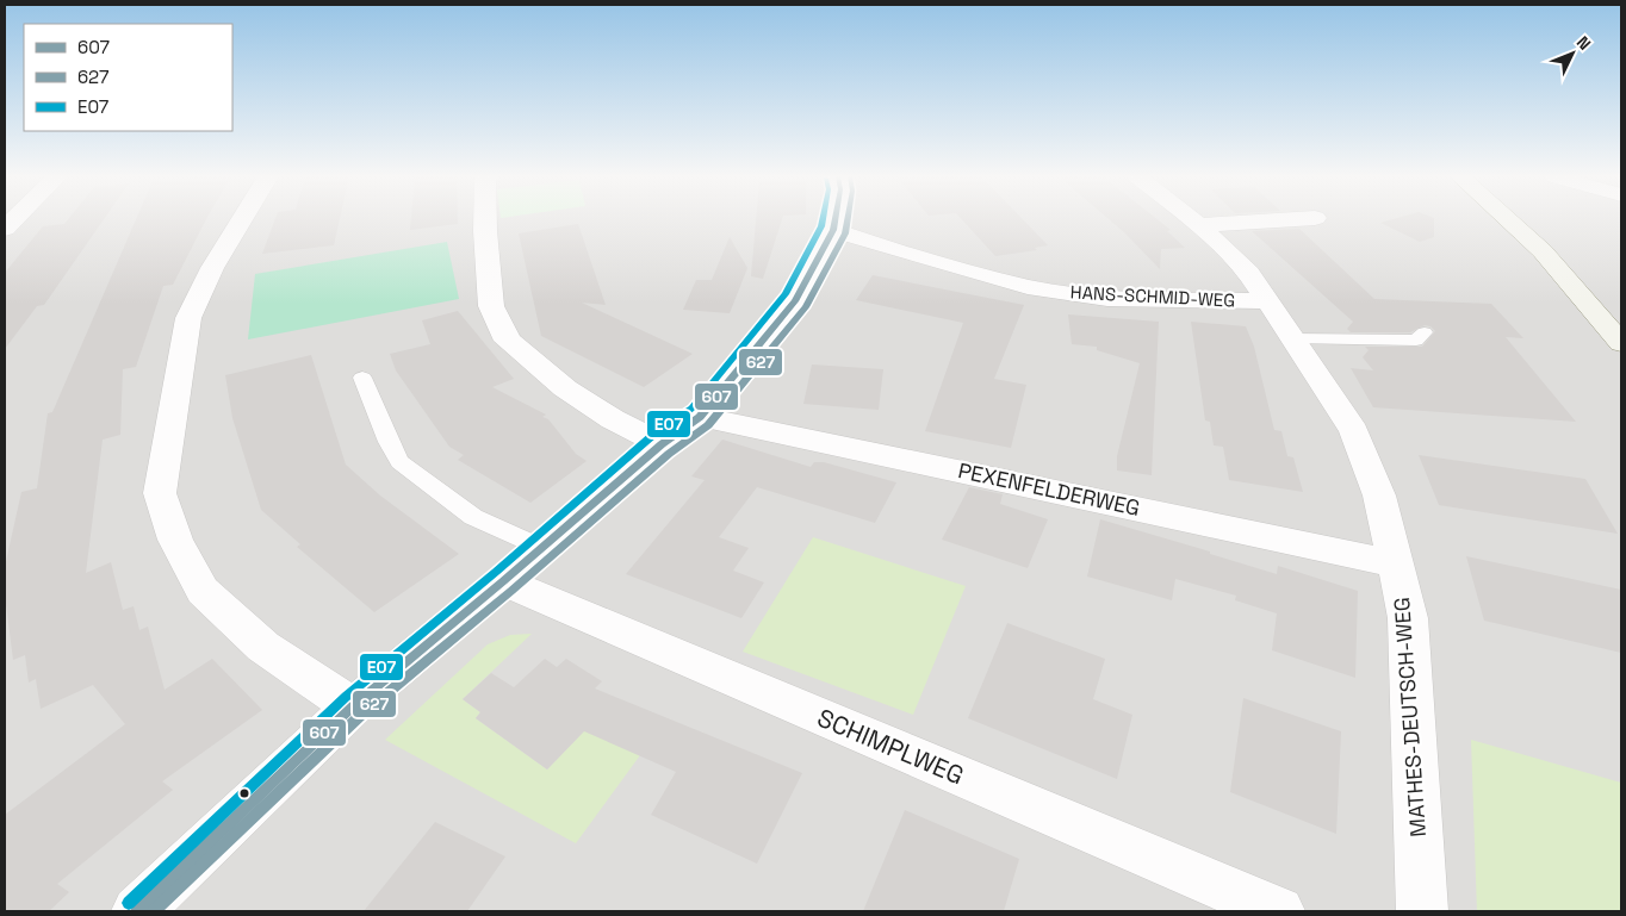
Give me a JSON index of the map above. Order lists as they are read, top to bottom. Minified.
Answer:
{"streets":{"street":["HANS-SCHMID-WEG","PEXENFELDERWEG","MATHES-DEUTSCH-WEG","SCHIMPLWEG"]},"crossings":[["HANS-SCHMID-WEG","MATHES-DEUTSCH-WEG"],["PEXENFELDERWEG","MATHES-DEUTSCH-WEG"]],"lines":["transit line 607","transit line 627","transit line E07"],"legend":["607","627","E07"],"north":"top right"}
